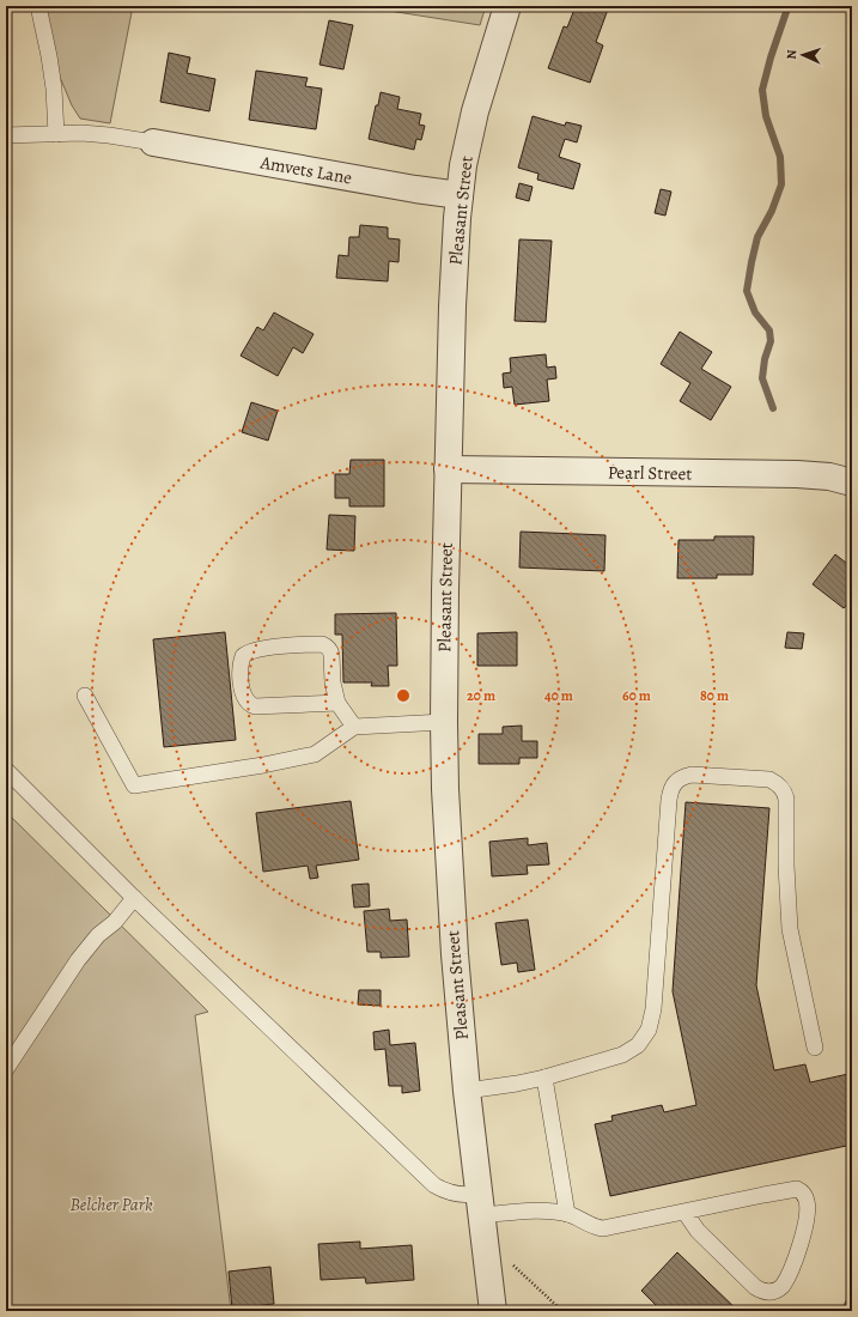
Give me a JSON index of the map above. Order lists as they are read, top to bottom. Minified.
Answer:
{"streets":{"street":["Amvets Lane","Pleasant Street","Pearl Street"]},"crossings":[["Amvets Lane","Pleasant Street"],["Pleasant Street","Pearl Street"]],"parks":["Belcher Park"],"north":"left","rings":["20 m","40 m","60 m","80 m"]}
